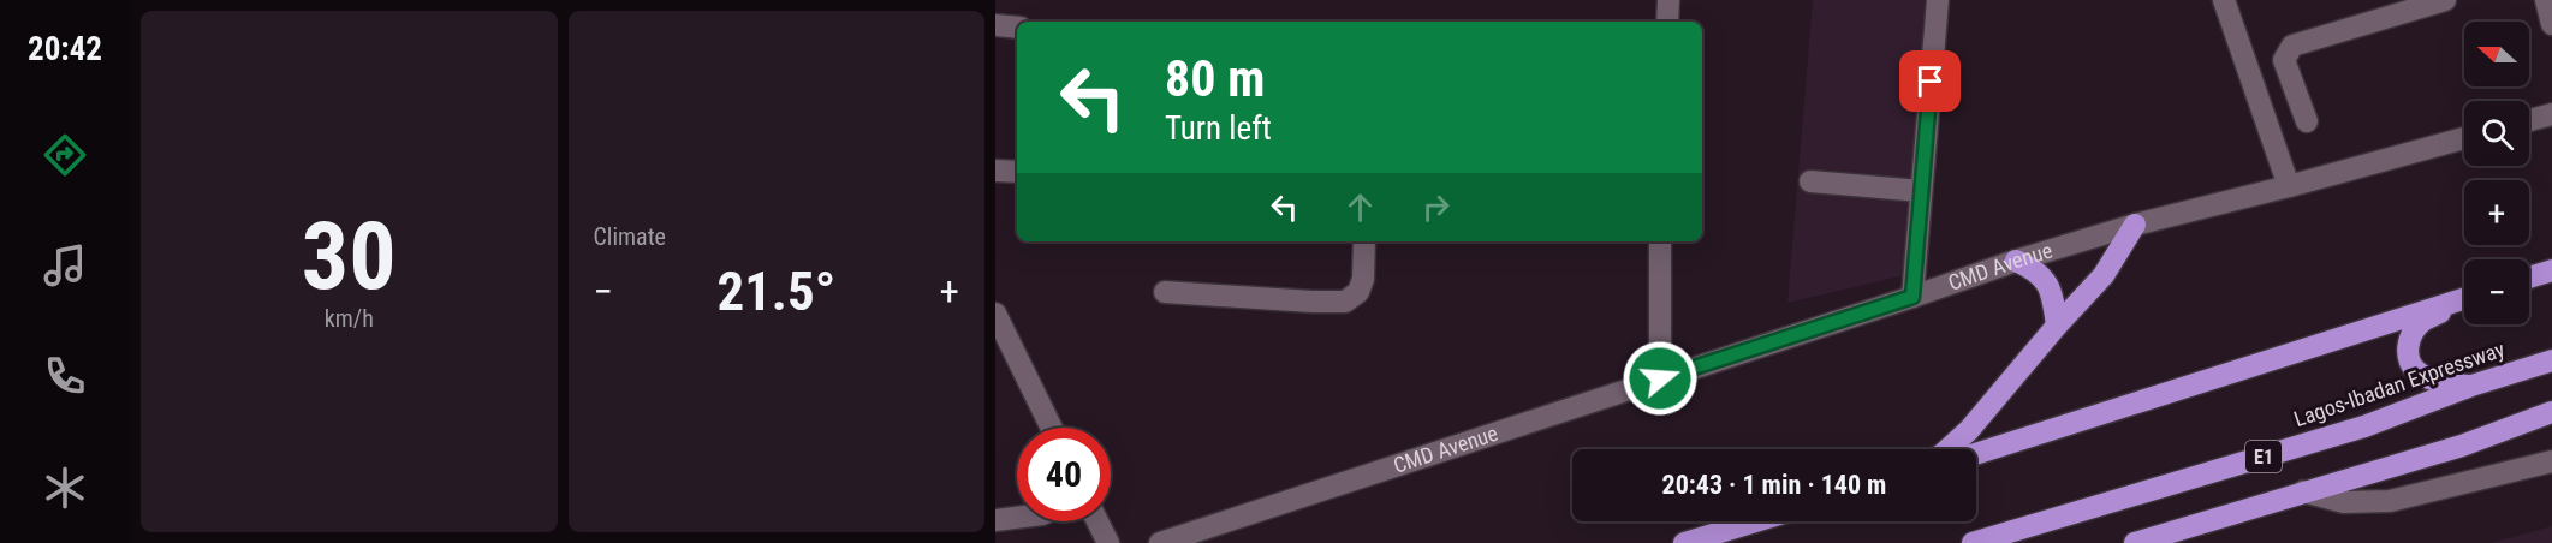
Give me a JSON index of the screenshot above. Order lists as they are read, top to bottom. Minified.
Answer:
{"streets":{"highway":["Lagos-Ibadan Expressway","E1"],"street":["CMD Avenue"]},"north":"left","page":{"tabs":"20:42","tile":[["30","km/h"],"Climate"],"map_buttons":["+","−"],"turn":["80 m","Turn left"],"heat":["−","21.5°","+"],"limit":"40","trip":"20:43 · 1 min · 140 m"}}
